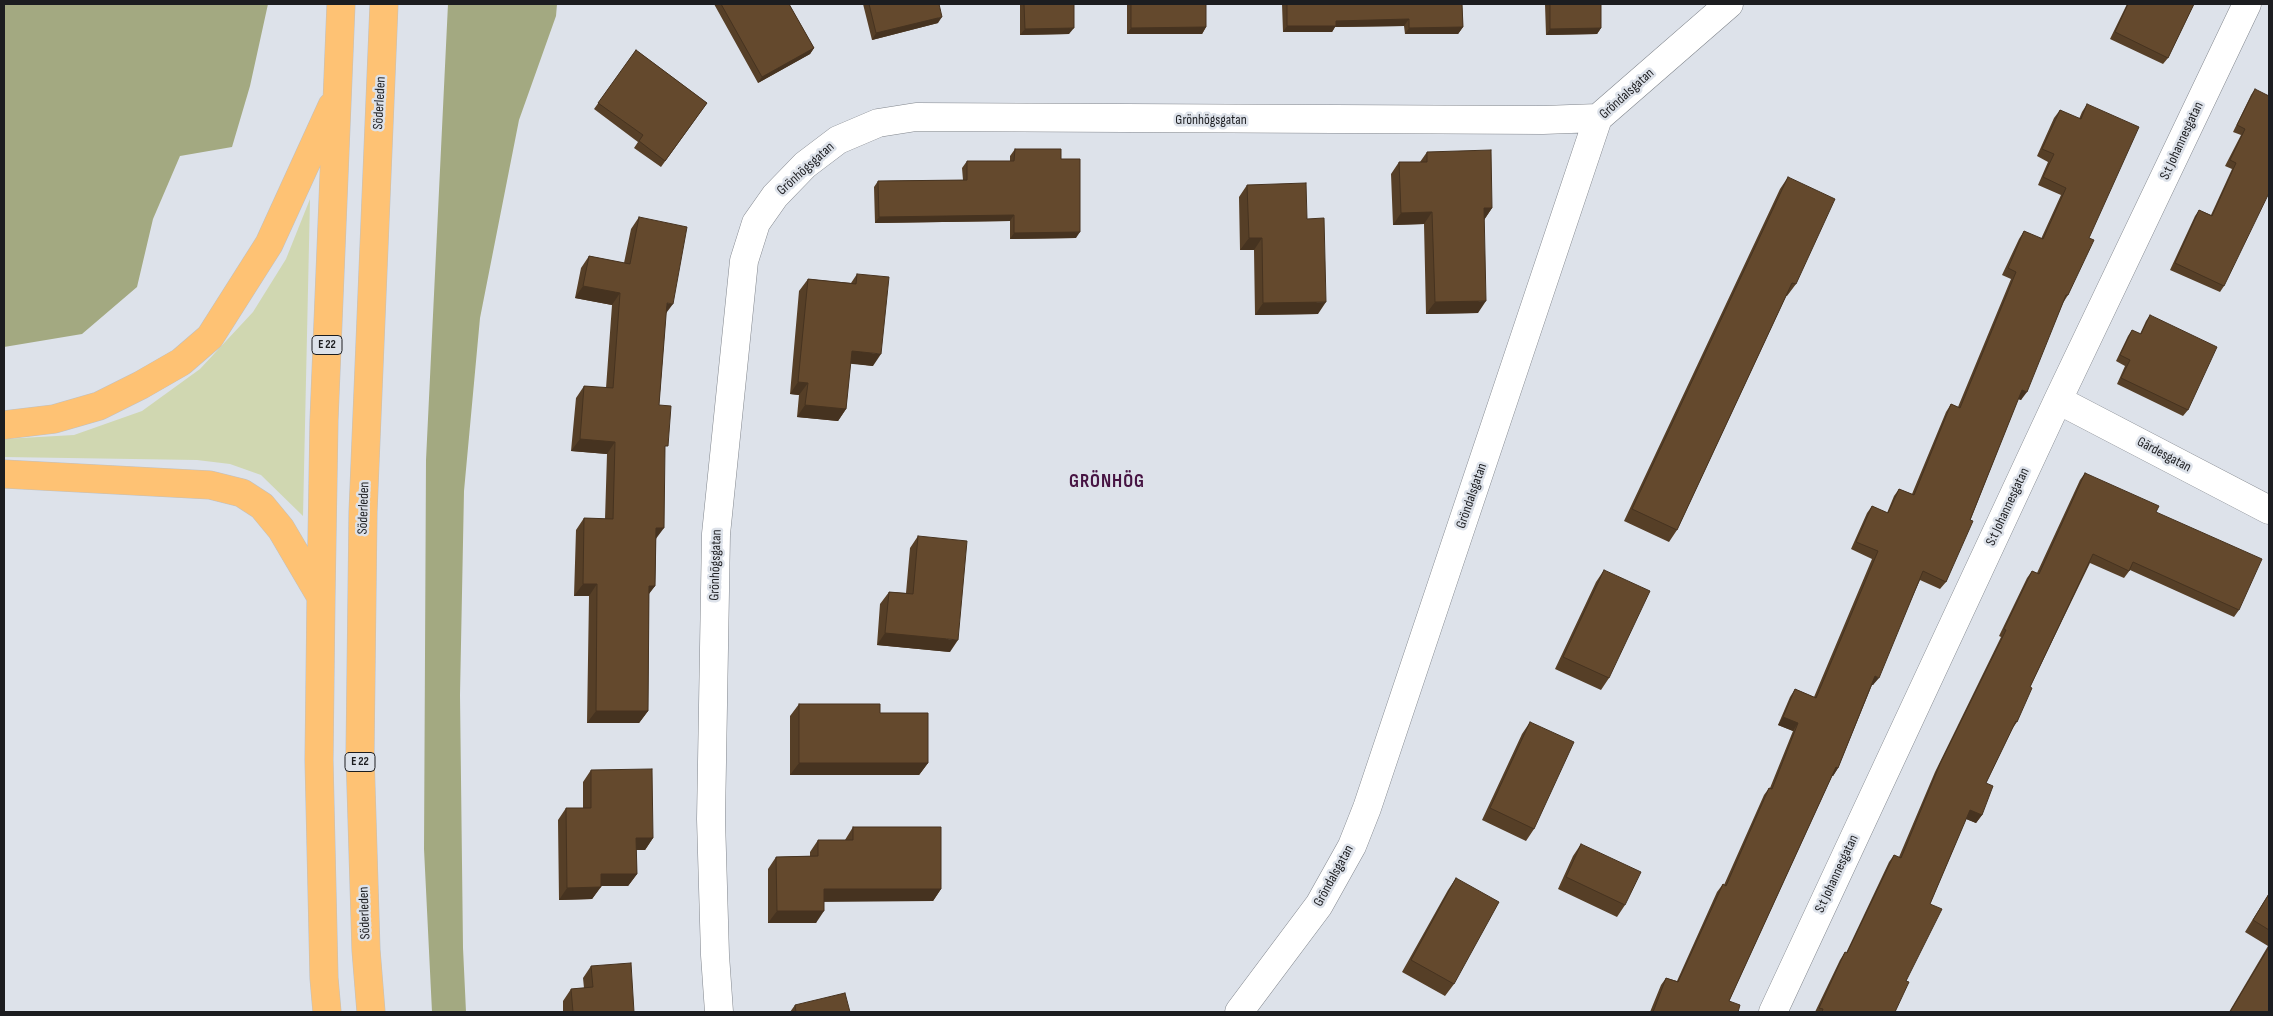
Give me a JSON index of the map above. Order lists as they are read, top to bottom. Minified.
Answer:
{"streets":{"highway":["Söderleden","E 22"],"street":["Gröndalsgatan","Grönhögsgatan","S:t Johannesgatan","Gärdesgatan"]},"crossings":[["Gröndalsgatan","Grönhögsgatan"],["S:t Johannesgatan","Gärdesgatan"]],"districts":["GRÖNHÖG"]}
